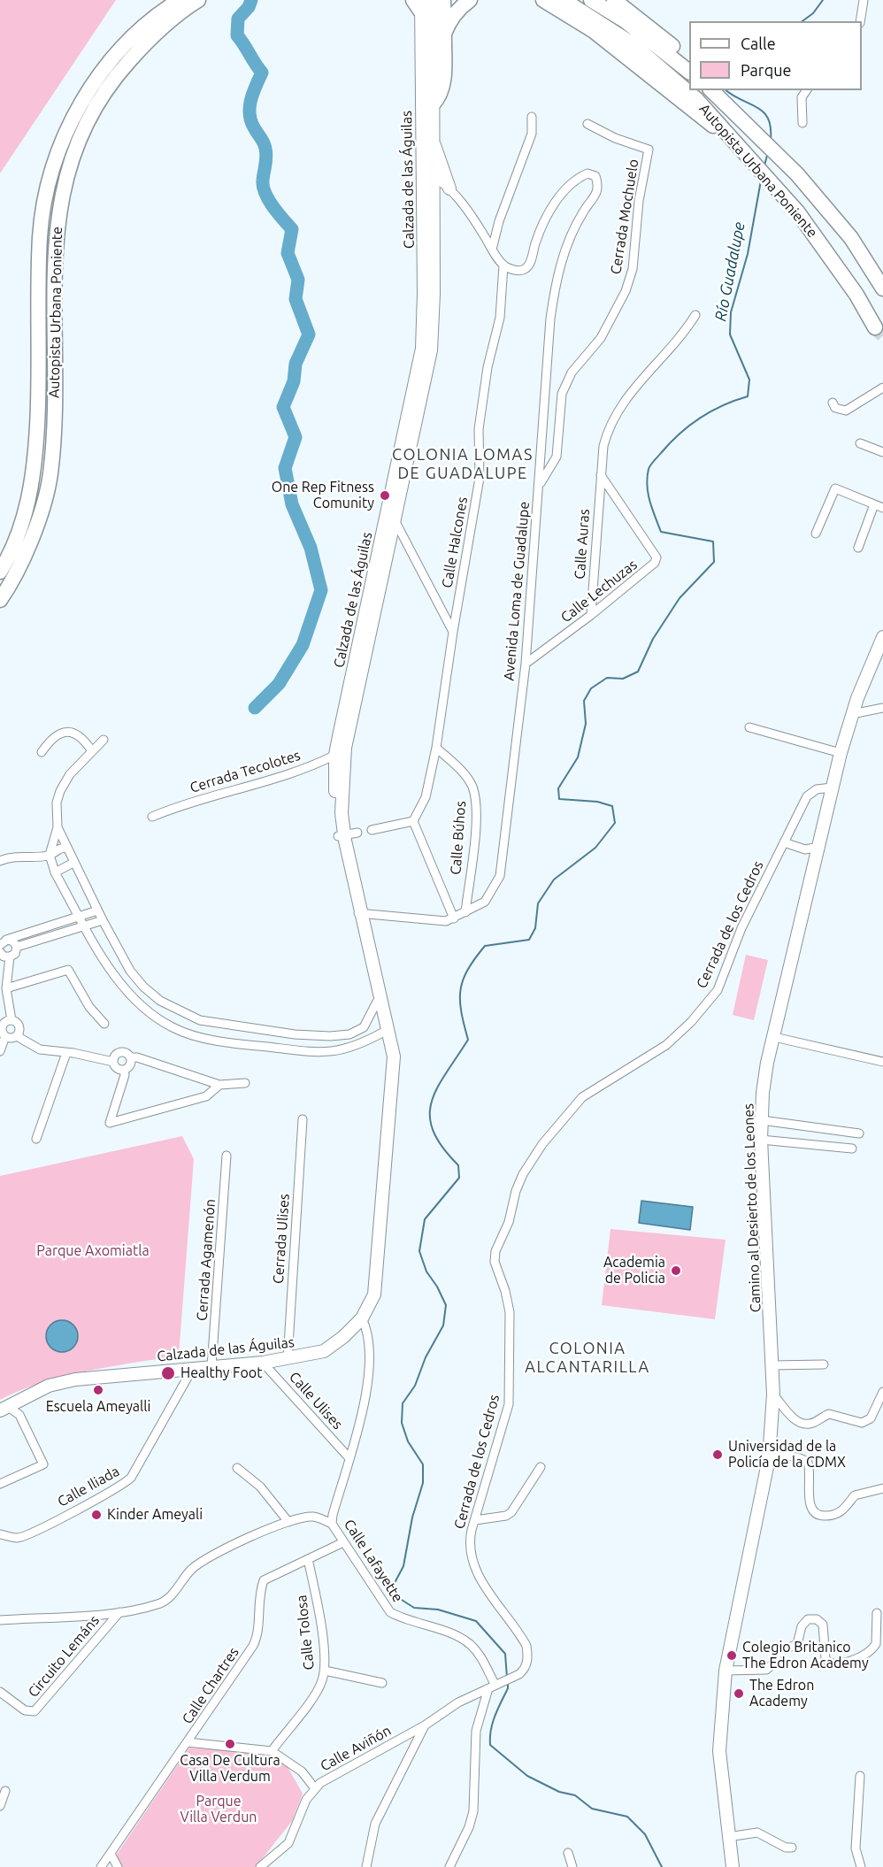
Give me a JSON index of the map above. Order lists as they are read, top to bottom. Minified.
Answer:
{"streets":{"highway":["Autopista Urbana Poniente"],"main road":["Calzada de las Águilas","Camino al Desierto de los Leones"],"street":["Cerrada Mochuelo","Calle Halcones","Calle Auras","Avenida Loma de Guadalupe","Calle Lechuzas","Cerrada Tecolotes","Calle Búhos","Cerrada de los Cedros","Cerrada Ulises","Cerrada Agamenón","Calle Ulises","Calle Iliada","Calle Lafayette","Calle Tolosa","Circuito Lemáns","Calle Chartres","Calle Aviñón"]},"crossings":[["Calzada de las Águilas","Avenida Loma de Guadalupe"],["Calzada de las Águilas","Cerrada Tecolotes"],["Calzada de las Águilas","Cerrada Ulises"],["Calzada de las Águilas","Cerrada Agamenón"],["Calzada de las Águilas","Calle Ulises"],["Calzada de las Águilas","Calle Iliada"],["Calzada de las Águilas","Calle Lafayette"],["Cerrada Mochuelo","Avenida Loma de Guadalupe"],["Calle Halcones","Avenida Loma de Guadalupe"],["Calle Halcones","Calle Búhos"],["Calle Auras","Calle Lechuzas"],["Avenida Loma de Guadalupe","Calle Lechuzas"],["Avenida Loma de Guadalupe","Calle Búhos"],["Cerrada de los Cedros","Camino al Desierto de los Leones"],["Cerrada de los Cedros","Calle Lafayette"],["Cerrada de los Cedros","Calle Aviñón"],["Calle Ulises","Calle Lafayette"],["Calle Lafayette","Circuito Lemáns"],["Calle Lafayette","Calle Chartres"],["Calle Lafayette","Calle Aviñón"],["Calle Tolosa","Calle Chartres"]],"districts":["COLONIA LOMAS DE GUADALUPE","COLONIA ALCANTARILLA"],"water":["Río Guadalupe"],"parks":["Parque Axomiatla","Parque Villa Verdun"],"places":["One Rep Fitness Comunity","Academia de Policia","Healthy Foot","Escuela Ameyalli","Universidad de la Policía de la CDMX","Kinder Ameyali","Colegio Britanico The Edron Academy","The Edron Academy","Casa De Cultura Villa Verdum"],"legend":["Calle","Parque"]}
